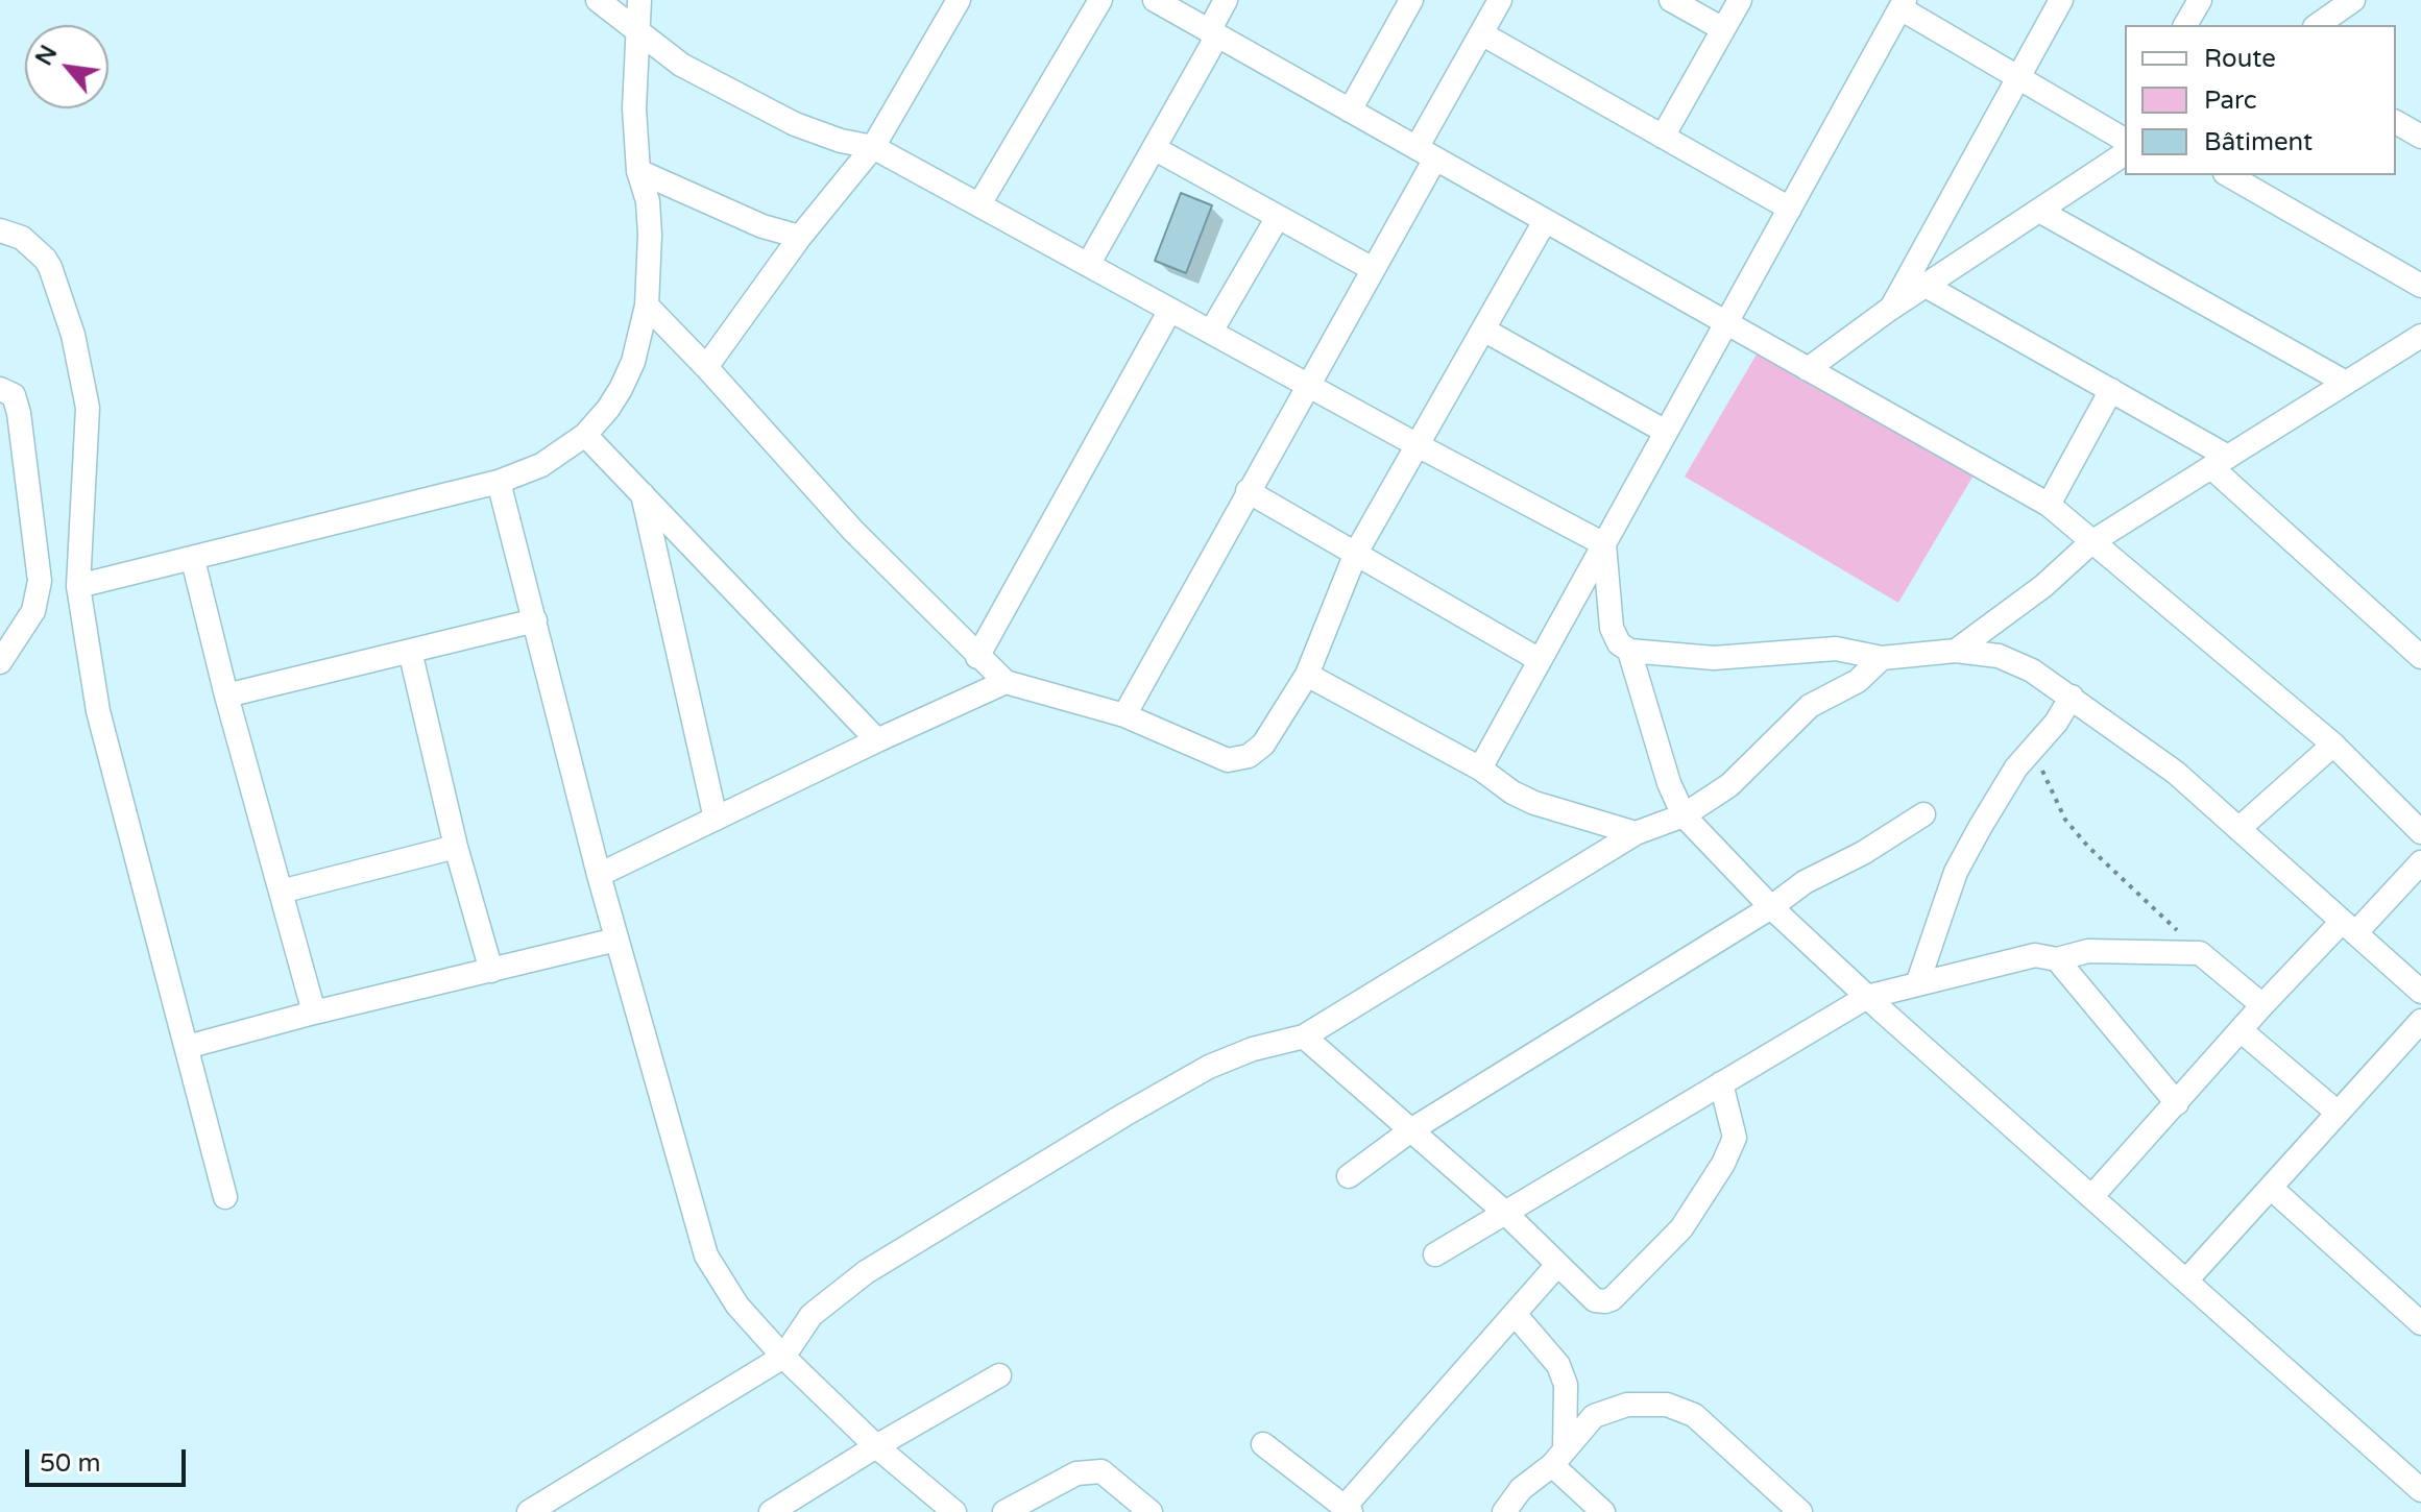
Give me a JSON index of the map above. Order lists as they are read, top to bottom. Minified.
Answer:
{"legend":["Route","Parc","Bâtiment"],"scale_bar":"50 m","north":"top left"}
